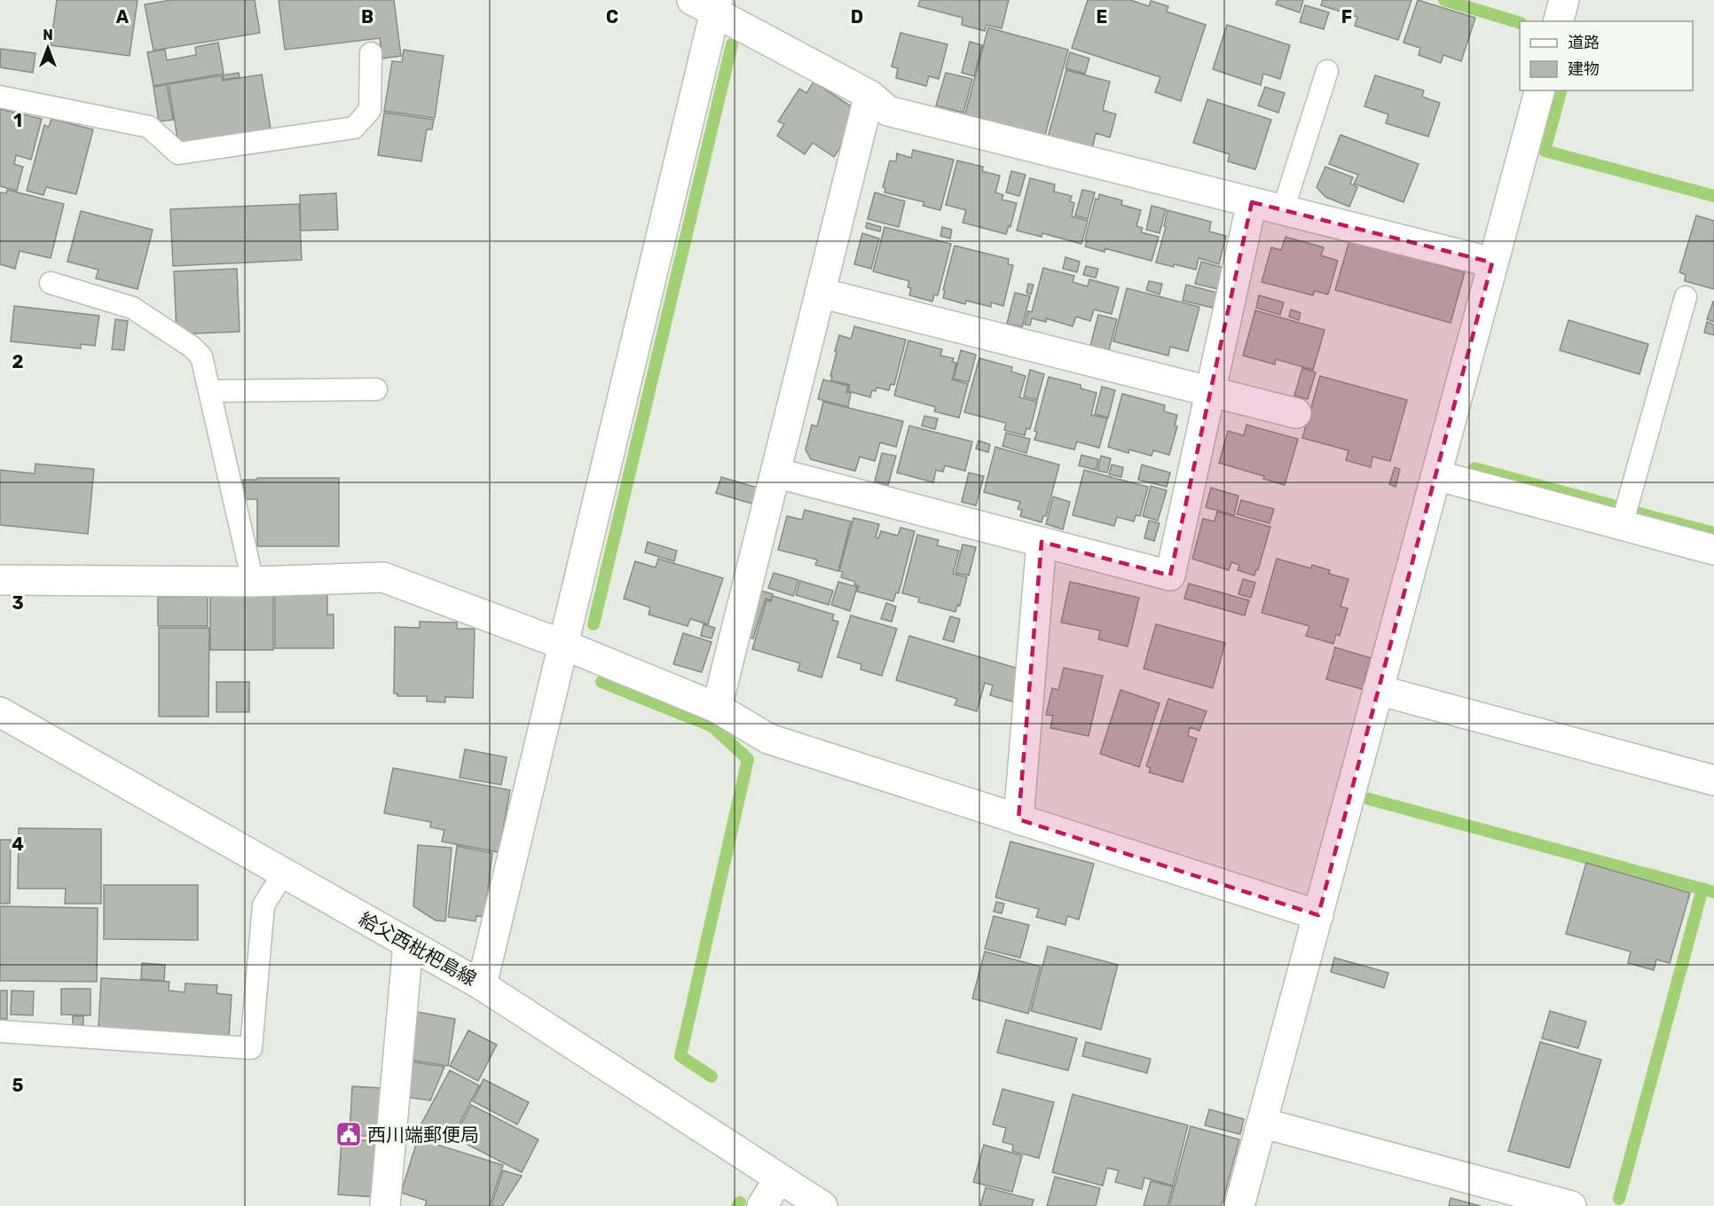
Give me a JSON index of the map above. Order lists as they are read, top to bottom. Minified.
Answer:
{"streets":{"street":["給父西枇杷島線"]},"places":{"public building":["西川端郵便局"]},"legend":["道路","建物"],"north":"top","grid":{"columns":["A","B","C","D","E","F"],"rows":["1","2","3","4","5"]}}
